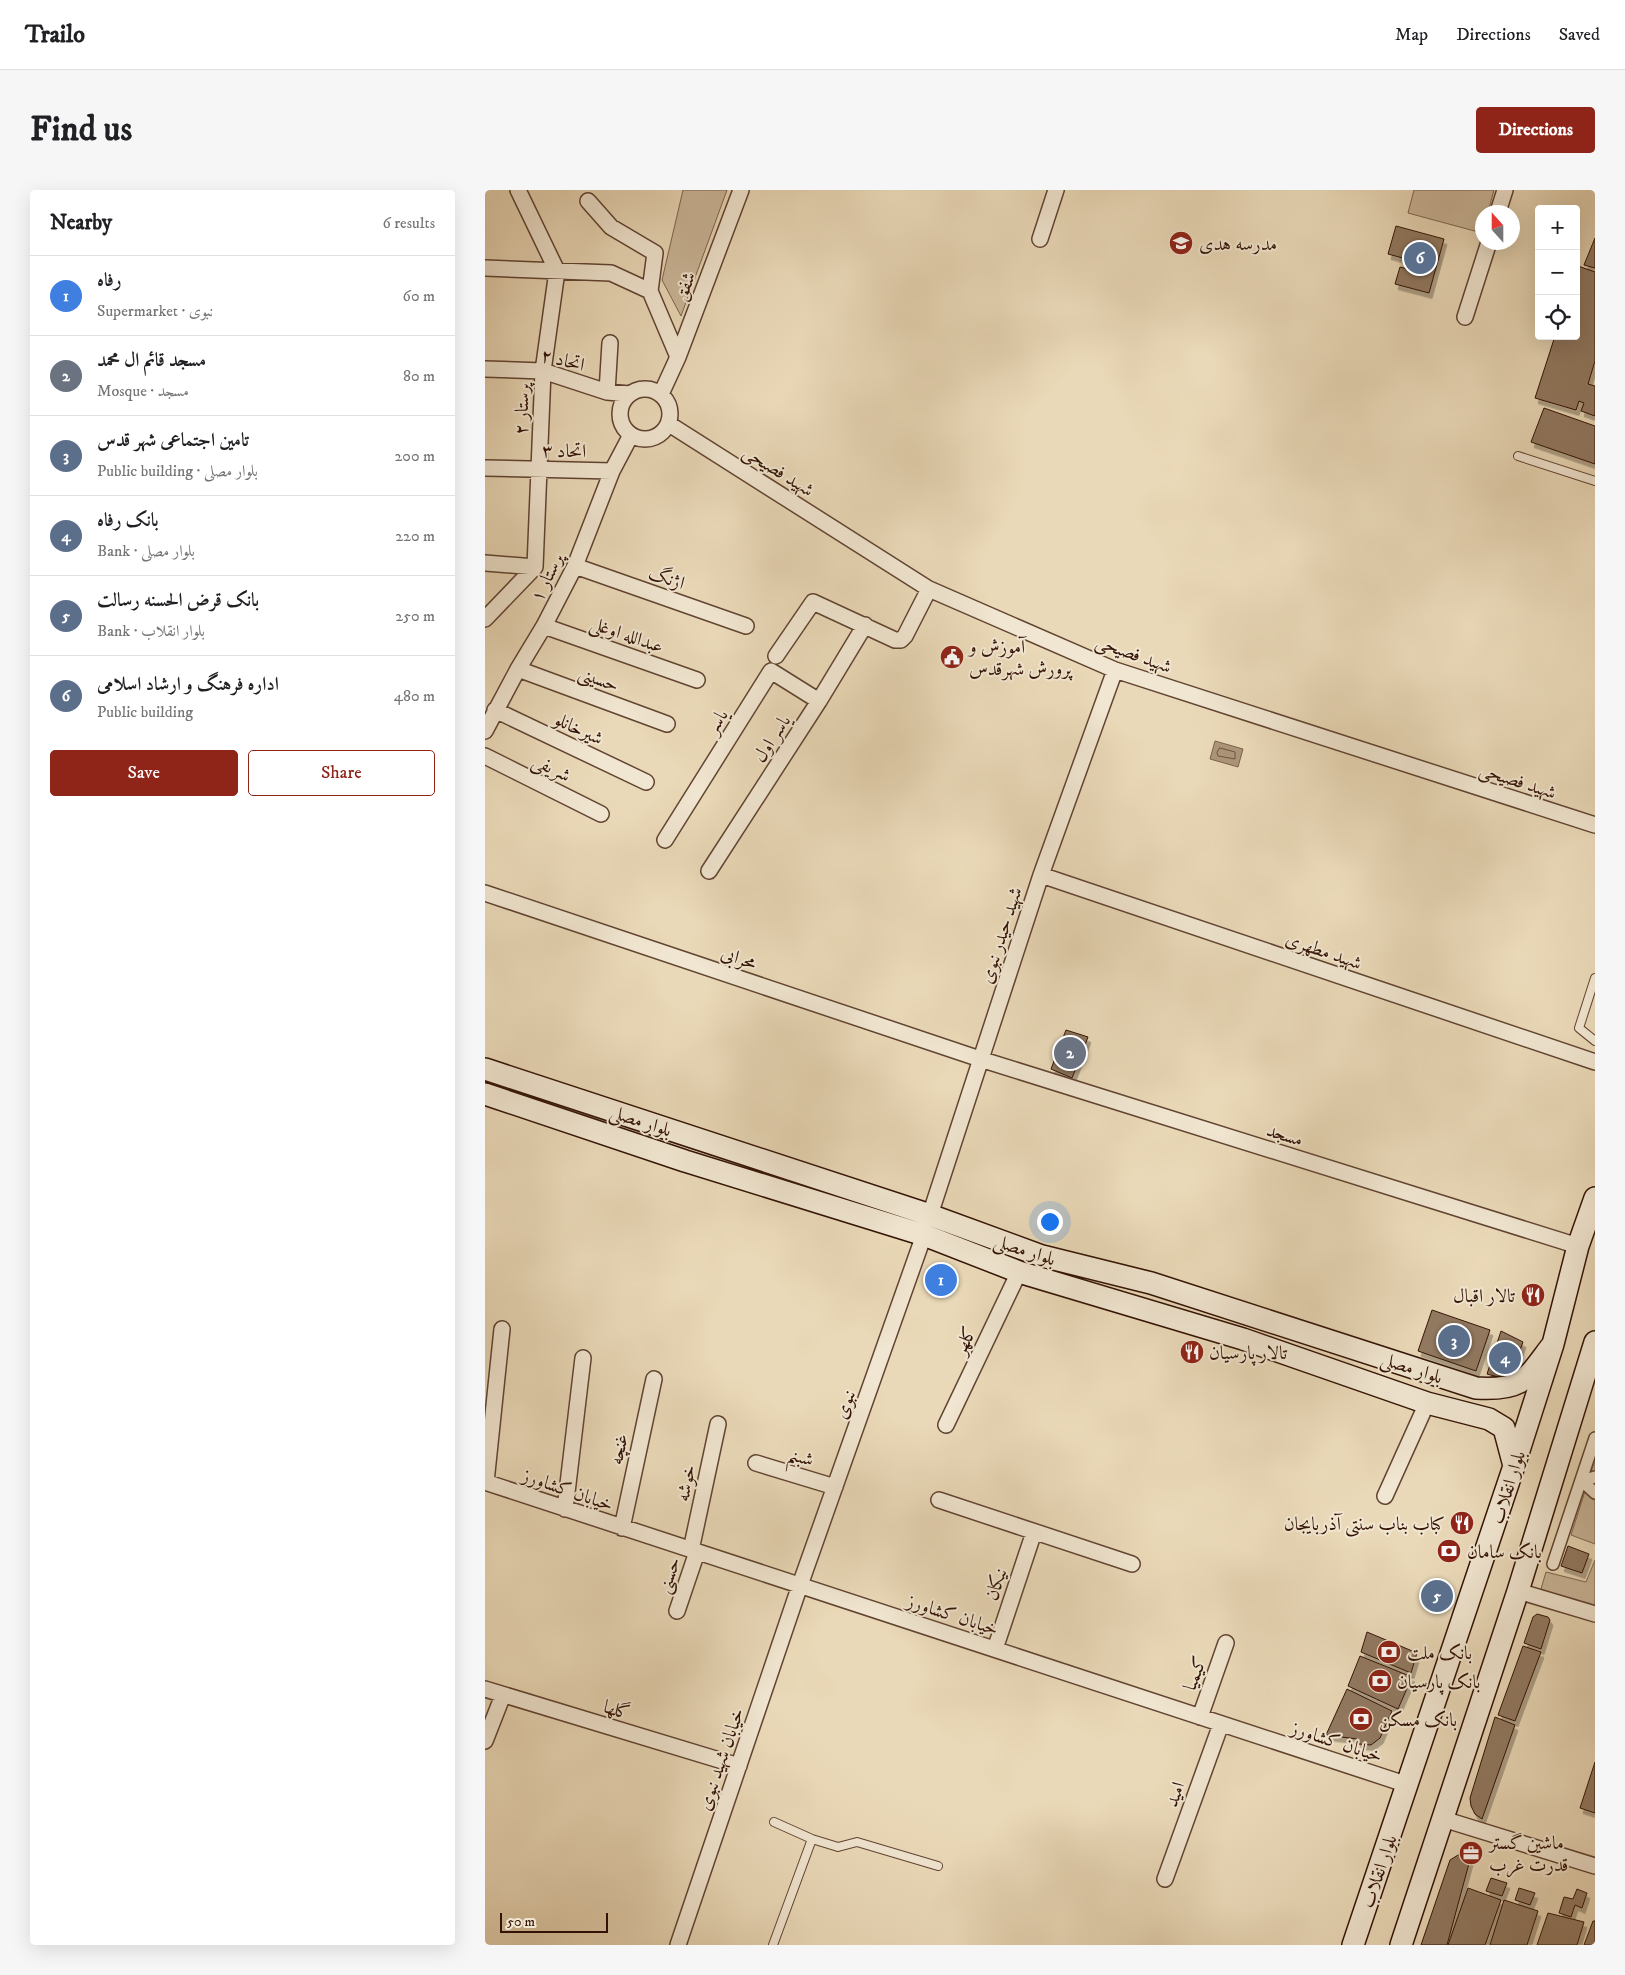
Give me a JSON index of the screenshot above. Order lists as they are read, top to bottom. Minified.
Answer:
{"streets":{"main road":["بلوار مصلی","بلوار انقلاب"],"street":["شفق","اتحاد ۲","پرستار ۲","اتحاد ۳","شهید فصیحی","پرستار ۱","اژنگ","عبدالله اوغلی","حسینی","یاسر","شیرخانلو","یاسر اول","شریفی","شهید حیدر نبوی","شهید مطهری","محرابی","مسجد","کلهر","نبوی","غنچه","شبنم","خوشه","خیابان کشاورز","حسنی","نیکان","کیمیا","گلها","خیابان شهید نبوی","امید"]},"crossings":[["شفق","اتحاد ۲"],["شفق","شهید فصیحی"],["شفق","پرستار ۱"],["اتحاد ۲","پرستار ۲"],["اتحاد ۲","شهید فصیحی"],["اتحاد ۲","پرستار ۱"],["پرستار ۲","اتحاد ۳"],["اتحاد ۳","پرستار ۱"],["شهید فصیحی","پرستار ۱"],["شهید فصیحی","شهید حیدر نبوی"],["پرستار ۱","اژنگ"],["پرستار ۱","عبدالله اوغلی"],["پرستار ۱","حسینی"],["پرستار ۱","شیرخانلو"],["یاسر","یاسر اول"],["شهید حیدر نبوی","شهید مطهری"],["شهید حیدر نبوی","محرابی"],["شهید حیدر نبوی","بلوار مصلی"],["شهید حیدر نبوی","مسجد"],["شهید حیدر نبوی","نبوی"],["محرابی","مسجد"],["بلوار مصلی","کلهر"],["بلوار مصلی","نبوی"],["بلوار مصلی","بلوار انقلاب"],["مسجد","بلوار انقلاب"],["نبوی","شبنم"],["نبوی","خیابان کشاورز"],["نبوی","خیابان شهید نبوی"],["غنچه","خیابان کشاورز"],["خوشه","خیابان کشاورز"],["خوشه","حسنی"],["بلوار انقلاب","خیابان کشاورز"],["خیابان کشاورز","حسنی"],["خیابان کشاورز","نیکان"],["خیابان کشاورز","کیمیا"],["خیابان کشاورز","خیابان شهید نبوی"],["خیابان کشاورز","امید"],["گلها","خیابان شهید نبوی"]],"places":{"school or university":["مدرسه هدی"],"public building":["آموزش و پرورش شهرقدس"],"restaurant":["تالار اقبال","تالار پارسیان","کباب بناب سنتی آذربایجان"],"bank":["بانک سامان","بانک ملت","بانک پارسیان","بانک مسکن"],"office":["ماشین گستر قدرت غرب"]},"scale_bar":"50 m","north":"top","page":{"header":"Trailo","nav":["Map","Directions","Saved"],"buttons":["Directions",["Save","Share"]],"title":"Find us","heading":["Nearby","6 results"],"map_buttons":["+","−"],"pins":["6","2","1","3","4","5"],"list":[{"mark":"1","name":"رفاه","note":"Supermarket · نبوی","value":"60 m"},{"mark":"2","name":"مسجد قائم ال محمد","note":"Mosque · مسجد","value":"80 m"},{"mark":"3","name":"تامین اجتماعی شهر قدس","note":"Public building · بلوار مصلی","value":"200 m"},{"mark":"4","name":"بانک رفاه","note":"Bank · بلوار مصلی","value":"220 m"},{"mark":"5","name":"بانک قرض الحسنه رسالت","note":"Bank · بلوار انقلاب","value":"250 m"},{"mark":"6","name":"اداره فرهنگ و ارشاد اسلامی","note":"Public building","value":"480 m"}],"scale":"50 m"}}
